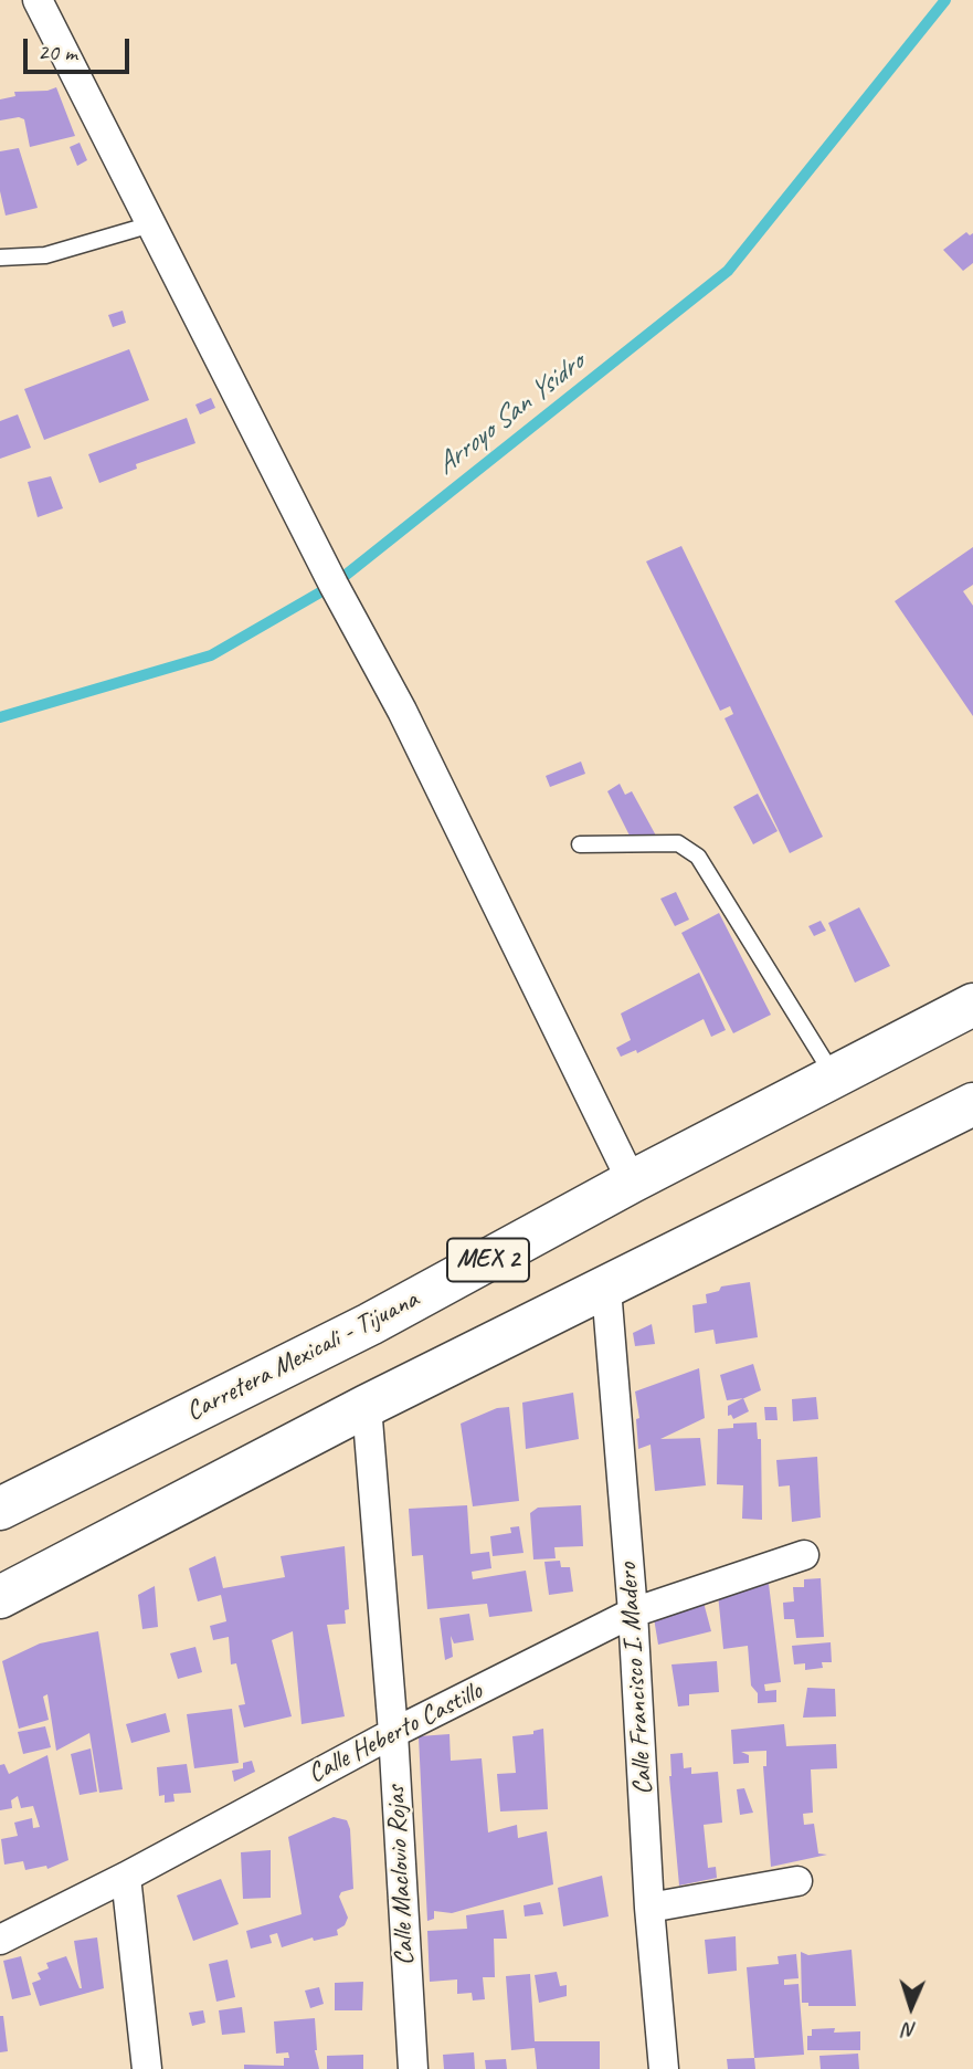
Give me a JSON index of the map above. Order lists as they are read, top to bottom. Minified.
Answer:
{"streets":{"main road":["MEX 2","Carretera Mexicali - Tijuana"],"street":["Calle Francisco I. Madero","Calle Heberto Castillo","Calle Maclovio Rojas"]},"crossings":[["MEX 2","Calle Francisco I. Madero"],["MEX 2","Calle Maclovio Rojas"],["Calle Francisco I. Madero","Calle Heberto Castillo"],["Calle Heberto Castillo","Calle Maclovio Rojas"]],"water":["Arroyo San Ysidro"],"scale_bar":"20 m","north":"bottom"}
